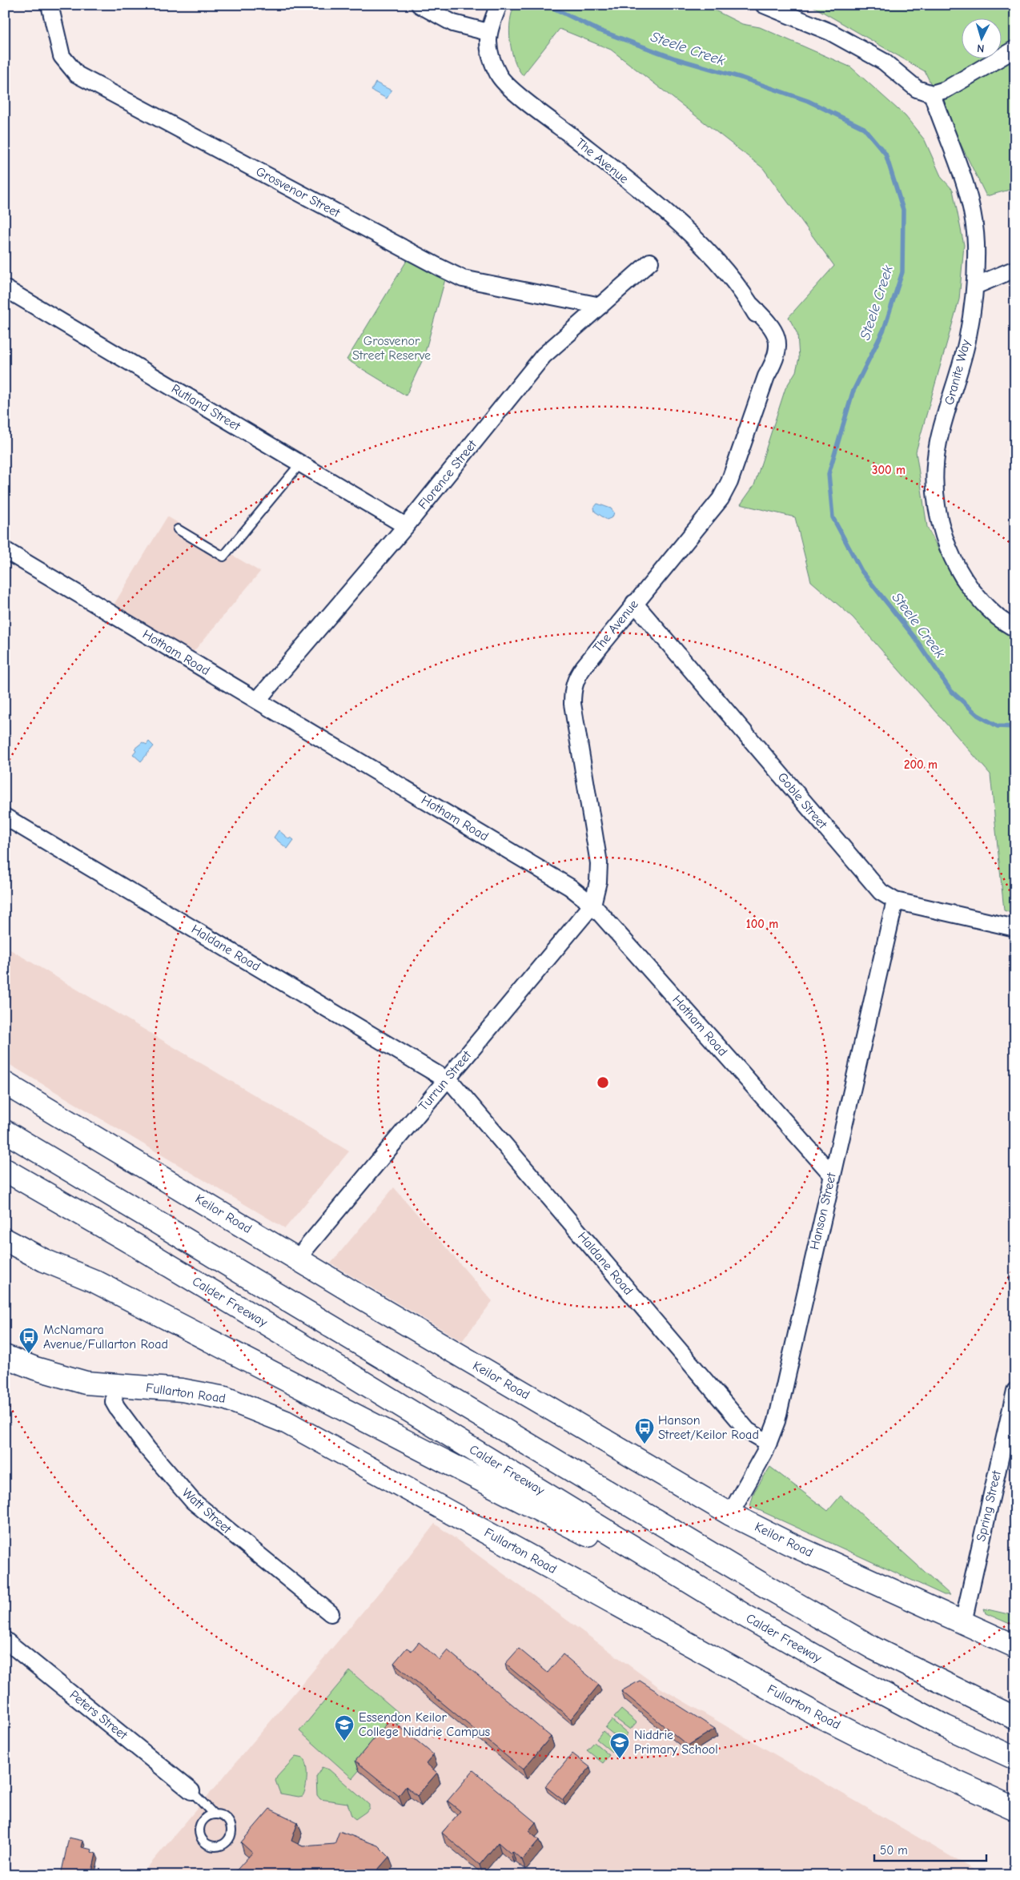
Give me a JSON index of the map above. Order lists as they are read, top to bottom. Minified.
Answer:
{"streets":{"main road":["Keilor Road","Calder Freeway","Fullarton Road"],"street":["The Avenue","Grosvenor Street","Granite Way","Rutland Street","Florence Street","Hotham Road","Goble Street","Haldane Road","Turrun Street","Hanson Street","Spring Street","Watt Street","Peters Street"]},"crossings":[["The Avenue","Hotham Road"],["The Avenue","Goble Street"],["The Avenue","Turrun Street"],["Grosvenor Street","Florence Street"],["Rutland Street","Florence Street"],["Florence Street","Hotham Road"],["Hotham Road","Turrun Street"],["Hotham Road","Hanson Street"],["Goble Street","Hanson Street"],["Haldane Road","Turrun Street"],["Haldane Road","Hanson Street"],["Turrun Street","Keilor Road"],["Hanson Street","Keilor Road"],["Keilor Road","Spring Street"],["Fullarton Road","Watt Street"]],"water":["Steele Creek"],"parks":["Grosvenor Street Reserve"],"places":{"bus stop":["McNamara Avenue/Fullarton Road","Hanson Street/Keilor Road"],"school or university":["Essendon Keilor College Niddrie Campus","Niddrie Primary School"]},"scale_bar":"50 m","north":"bottom","rings":["300 m","200 m","100 m"]}
